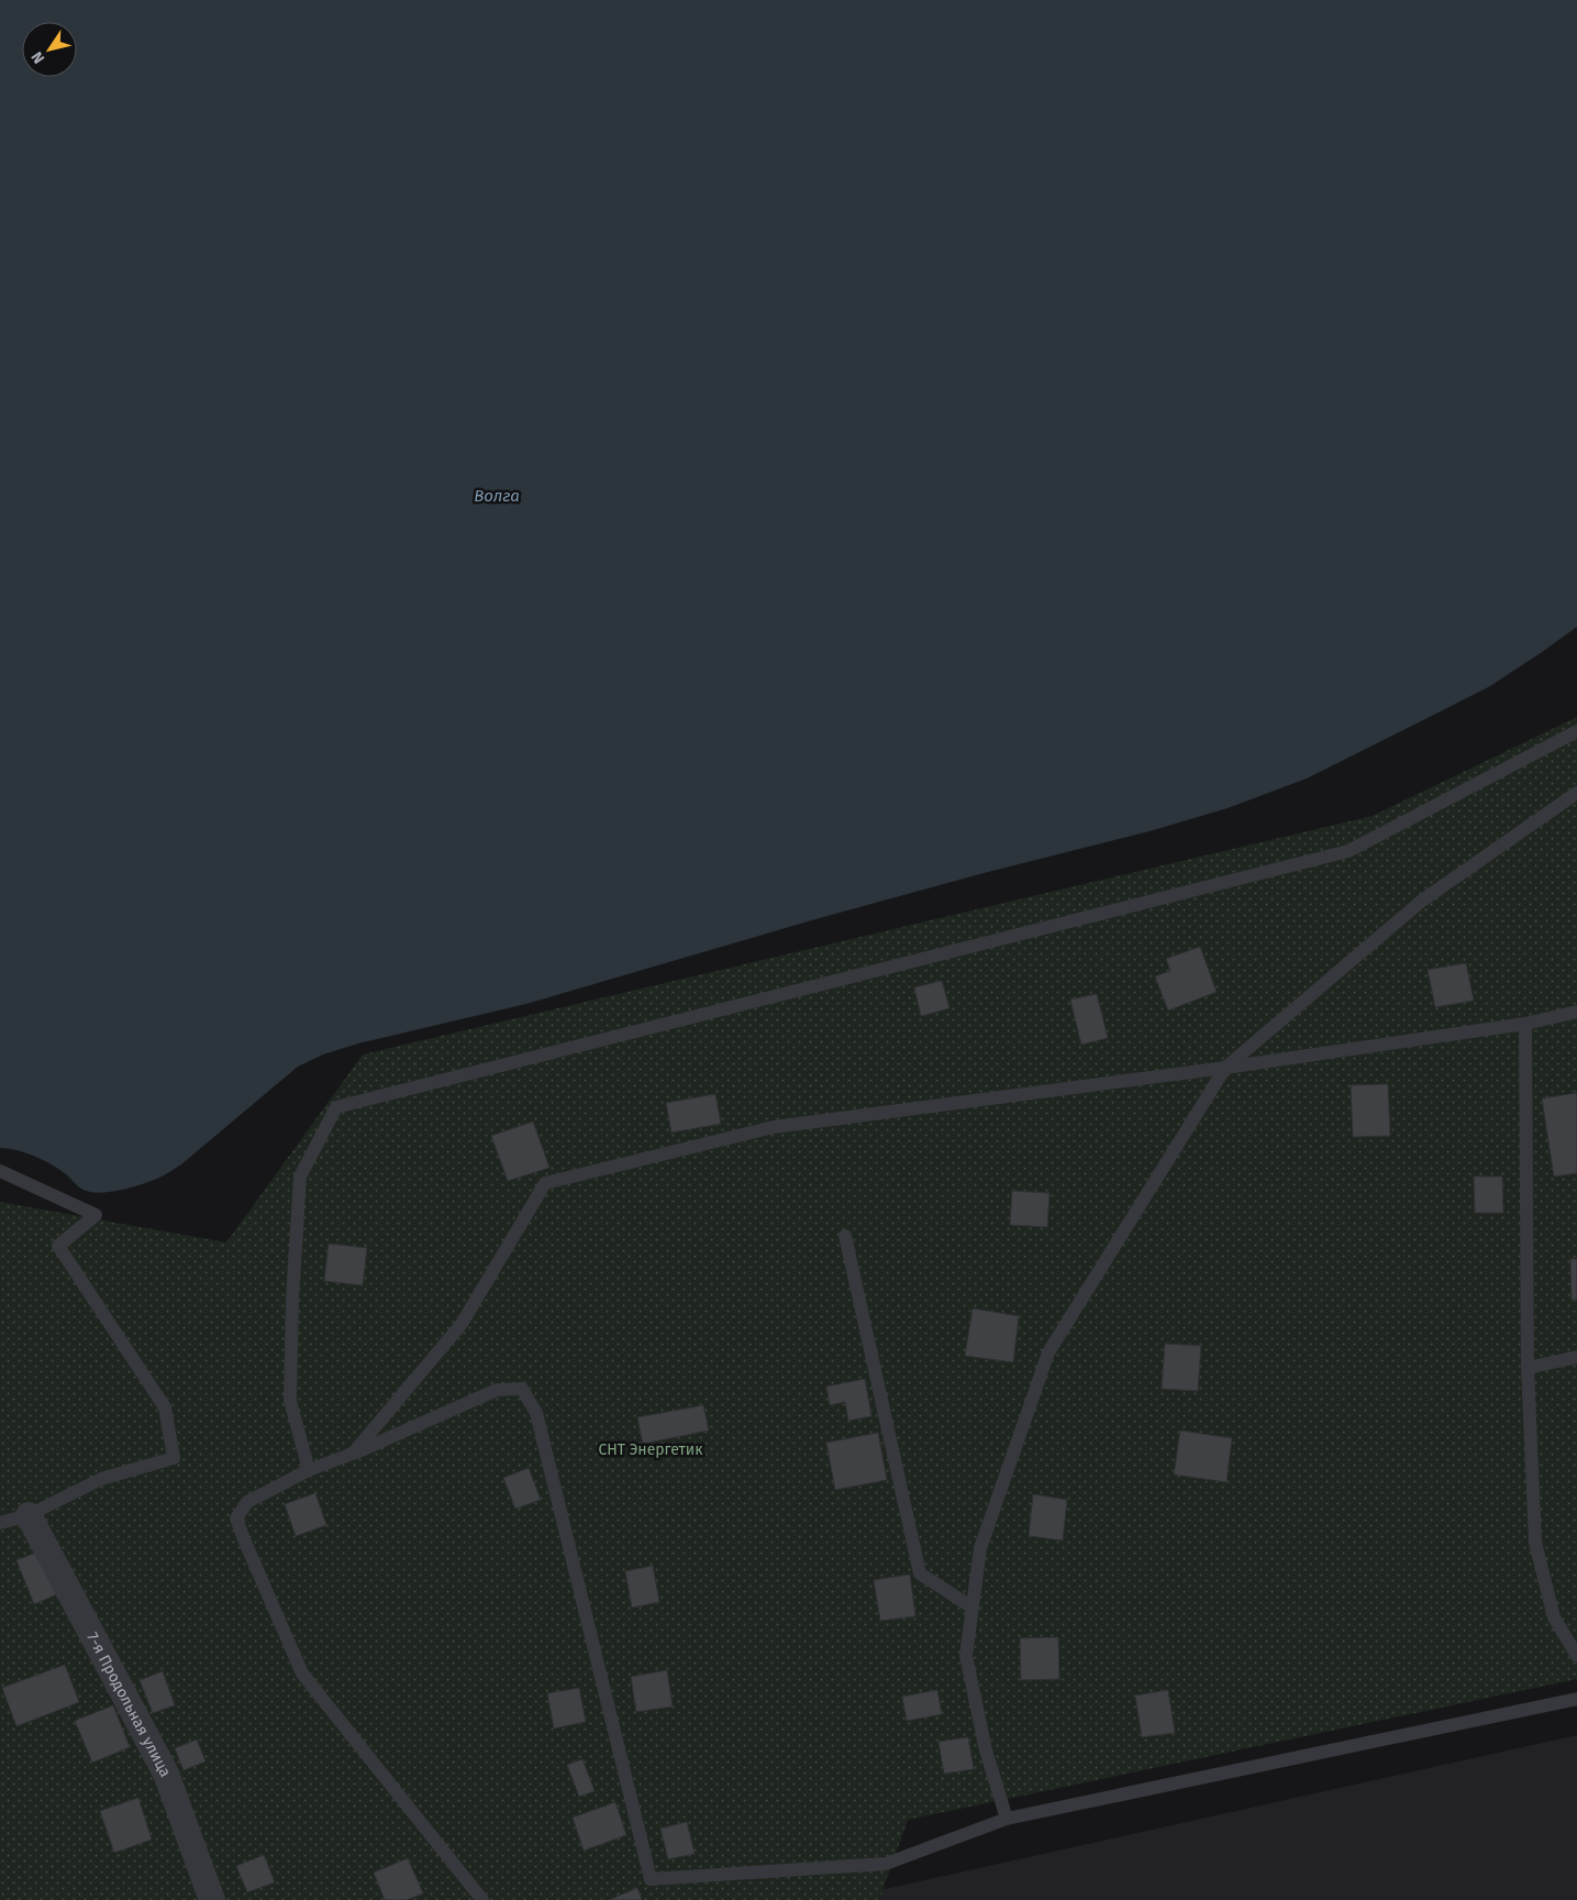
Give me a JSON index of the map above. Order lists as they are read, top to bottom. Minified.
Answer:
{"streets":{"street":["7-я Продольная улица"]},"water":["Волга"],"parks":["СНТ Энергетик"],"north":"bottom left"}
